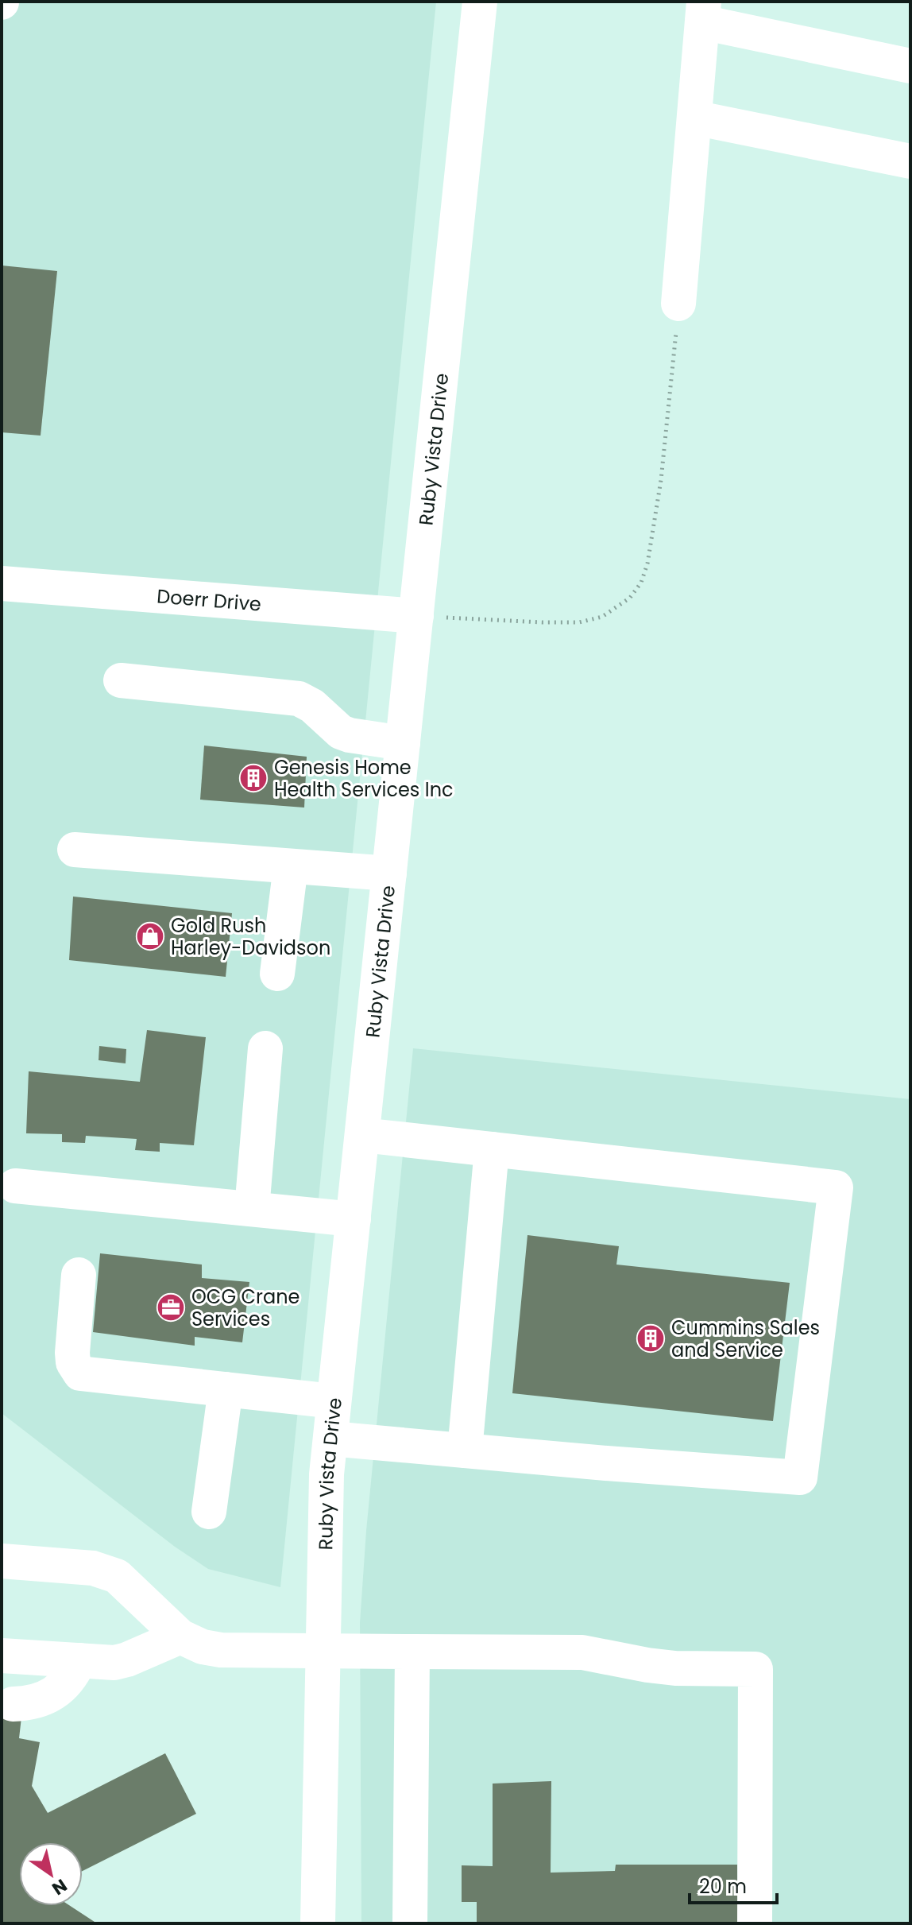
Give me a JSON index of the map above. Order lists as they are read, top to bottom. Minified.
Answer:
{"streets":{"street":["Ruby Vista Drive","Doerr Drive"]},"crossings":[["Ruby Vista Drive","Doerr Drive"]],"places":{"building":["Genesis Home Health Services Inc","Cummins Sales and Service"],"shop":["Gold Rush Harley-Davidson"],"office":["OCG Crane Services"]},"scale_bar":"20 m","north":"bottom right"}
